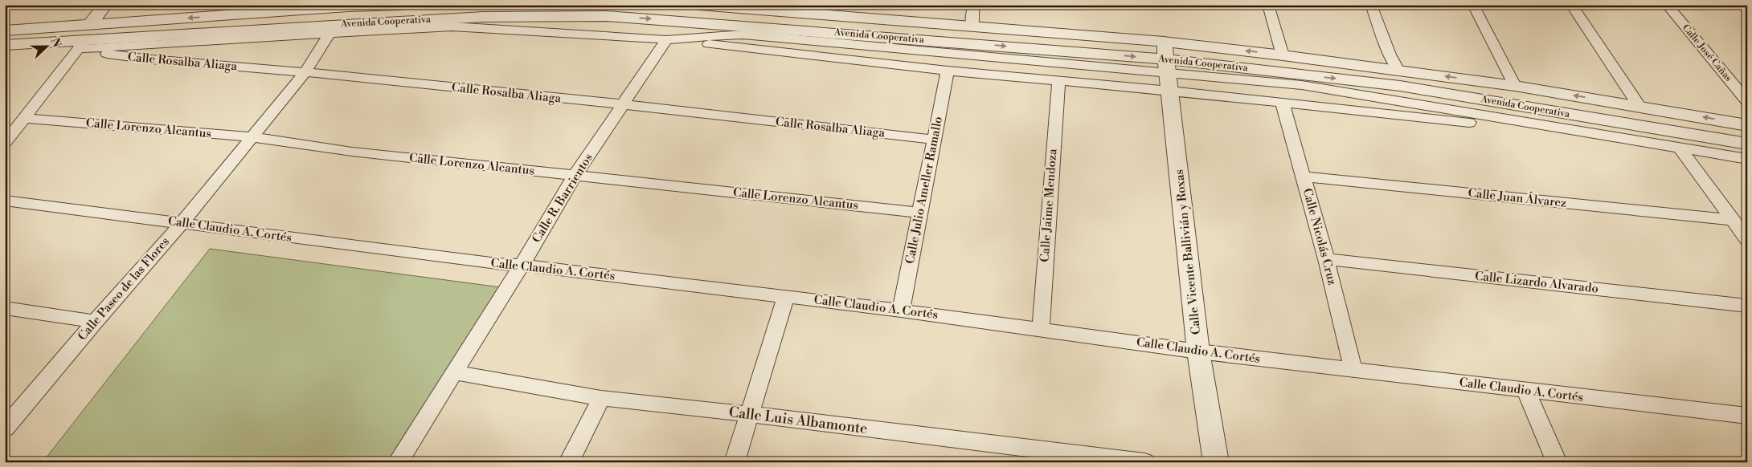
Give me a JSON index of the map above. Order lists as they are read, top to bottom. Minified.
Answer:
{"streets":{"street":["Avenida Cooperativa","Calle José Cañas","Calle Rosalba Aliaga","Calle Lorenzo Alcantus","Calle Julio Ameller Ramallo","Calle R. Barrientos","Calle Juan Álvarez","Calle Jaime Mendoza","Calle Claudio A. Cortés","Calle Nicolás Cruz","Calle Vicente Ballivián y Roxas","Calle Lizardo Alvarado","Calle Paseo de las Flores","Calle Luis Albamonte"]},"crossings":[["Avenida Cooperativa","Calle Rosalba Aliaga"],["Avenida Cooperativa","Calle Vicente Ballivián y Roxas"],["Calle Rosalba Aliaga","Calle Julio Ameller Ramallo"],["Calle Rosalba Aliaga","Calle R. Barrientos"],["Calle Rosalba Aliaga","Calle Paseo de las Flores"],["Calle Lorenzo Alcantus","Calle Julio Ameller Ramallo"],["Calle Lorenzo Alcantus","Calle R. Barrientos"],["Calle Lorenzo Alcantus","Calle Paseo de las Flores"],["Calle Julio Ameller Ramallo","Calle Claudio A. Cortés"],["Calle R. Barrientos","Calle Claudio A. Cortés"],["Calle R. Barrientos","Calle Luis Albamonte"],["Calle Juan Álvarez","Calle Nicolás Cruz"],["Calle Jaime Mendoza","Calle Claudio A. Cortés"],["Calle Claudio A. Cortés","Calle Nicolás Cruz"],["Calle Claudio A. Cortés","Calle Vicente Ballivián y Roxas"],["Calle Claudio A. Cortés","Calle Paseo de las Flores"],["Calle Nicolás Cruz","Calle Lizardo Alvarado"]],"north":"right"}
